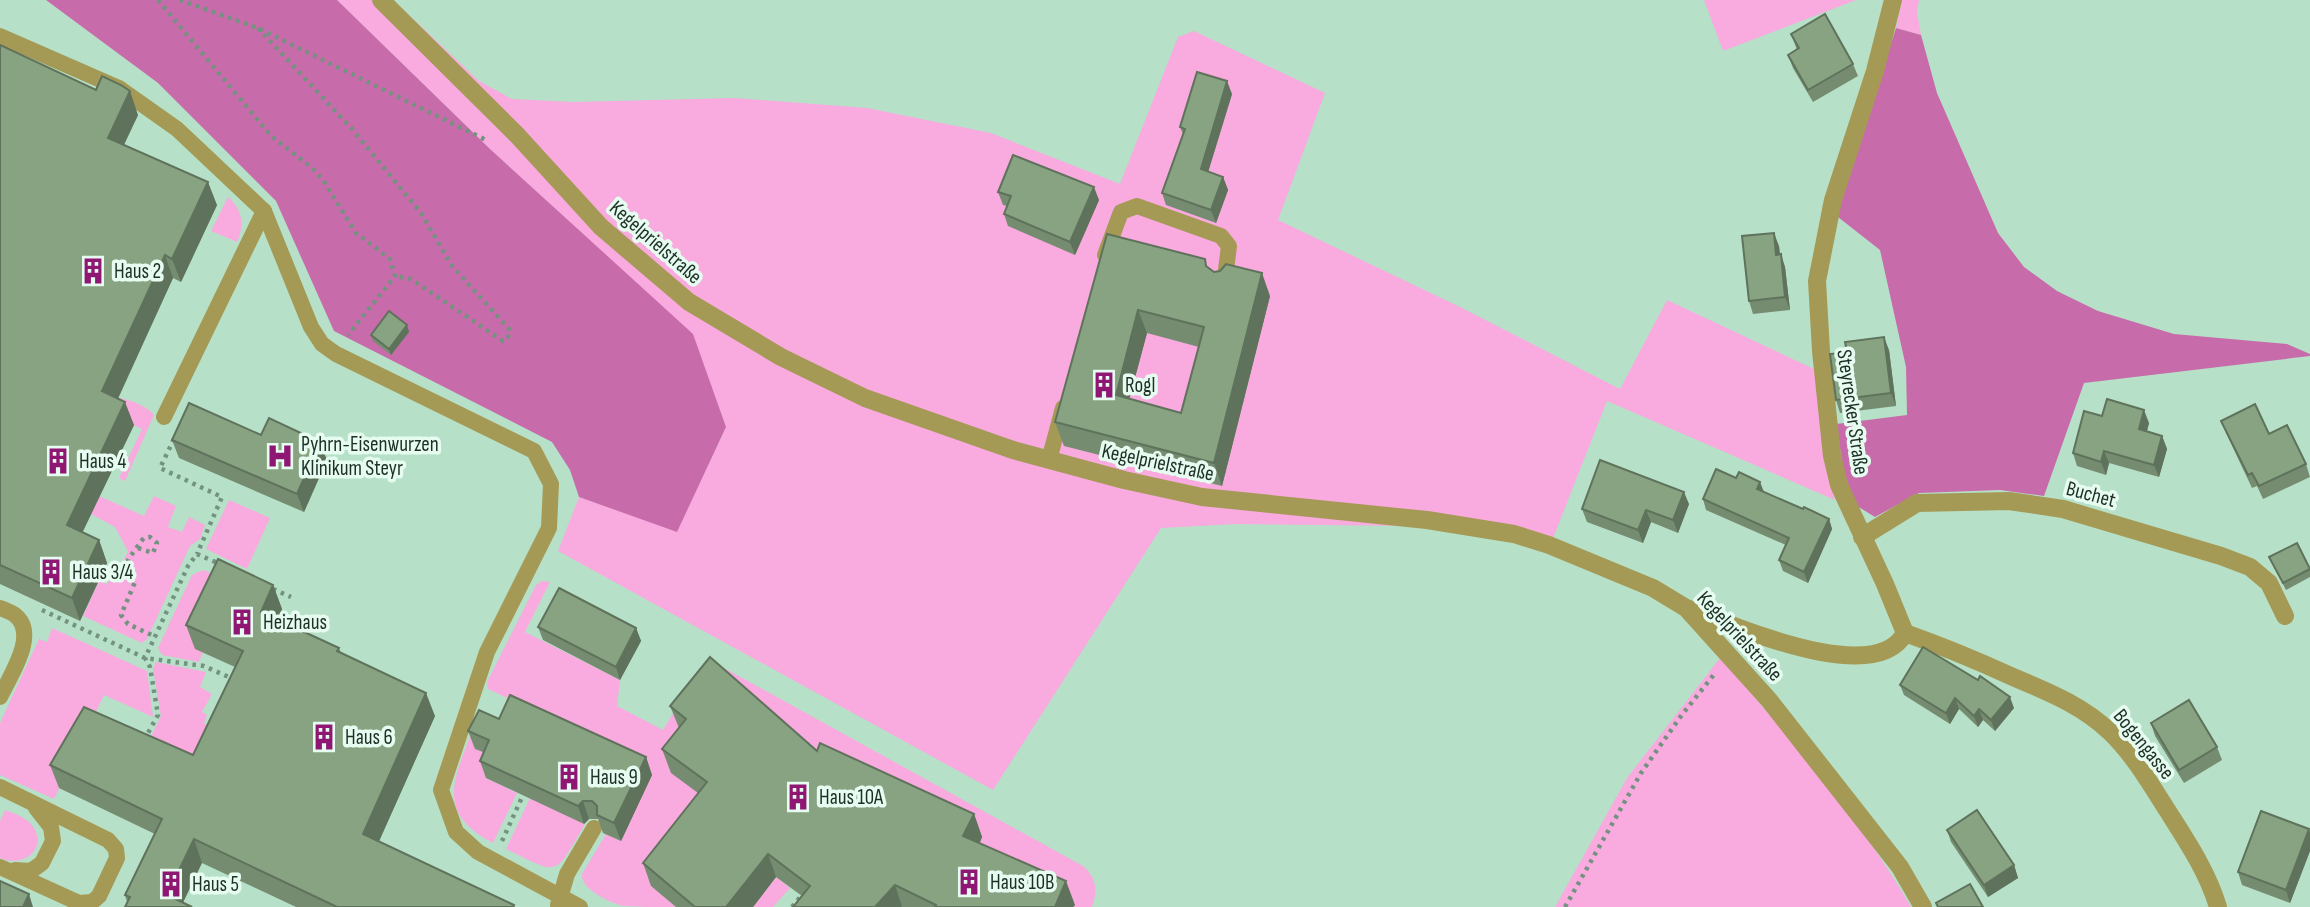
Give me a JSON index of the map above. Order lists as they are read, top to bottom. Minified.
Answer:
{"streets":{"street":["Kegelprielstraße","Steyrecker Straße","Buchet","Bogengasse"]},"crossings":[["Steyrecker Straße","Buchet"],["Steyrecker Straße","Bogengasse"]],"places":{"building":["Haus 2","Rogl","Haus 4","Haus 3/4","Heizhaus","Haus 6","Haus 9","Haus 10A","Haus 10B","Haus 5"],"hospital":["Pyhrn-Eisenwurzen Klinikum Steyr"]}}
